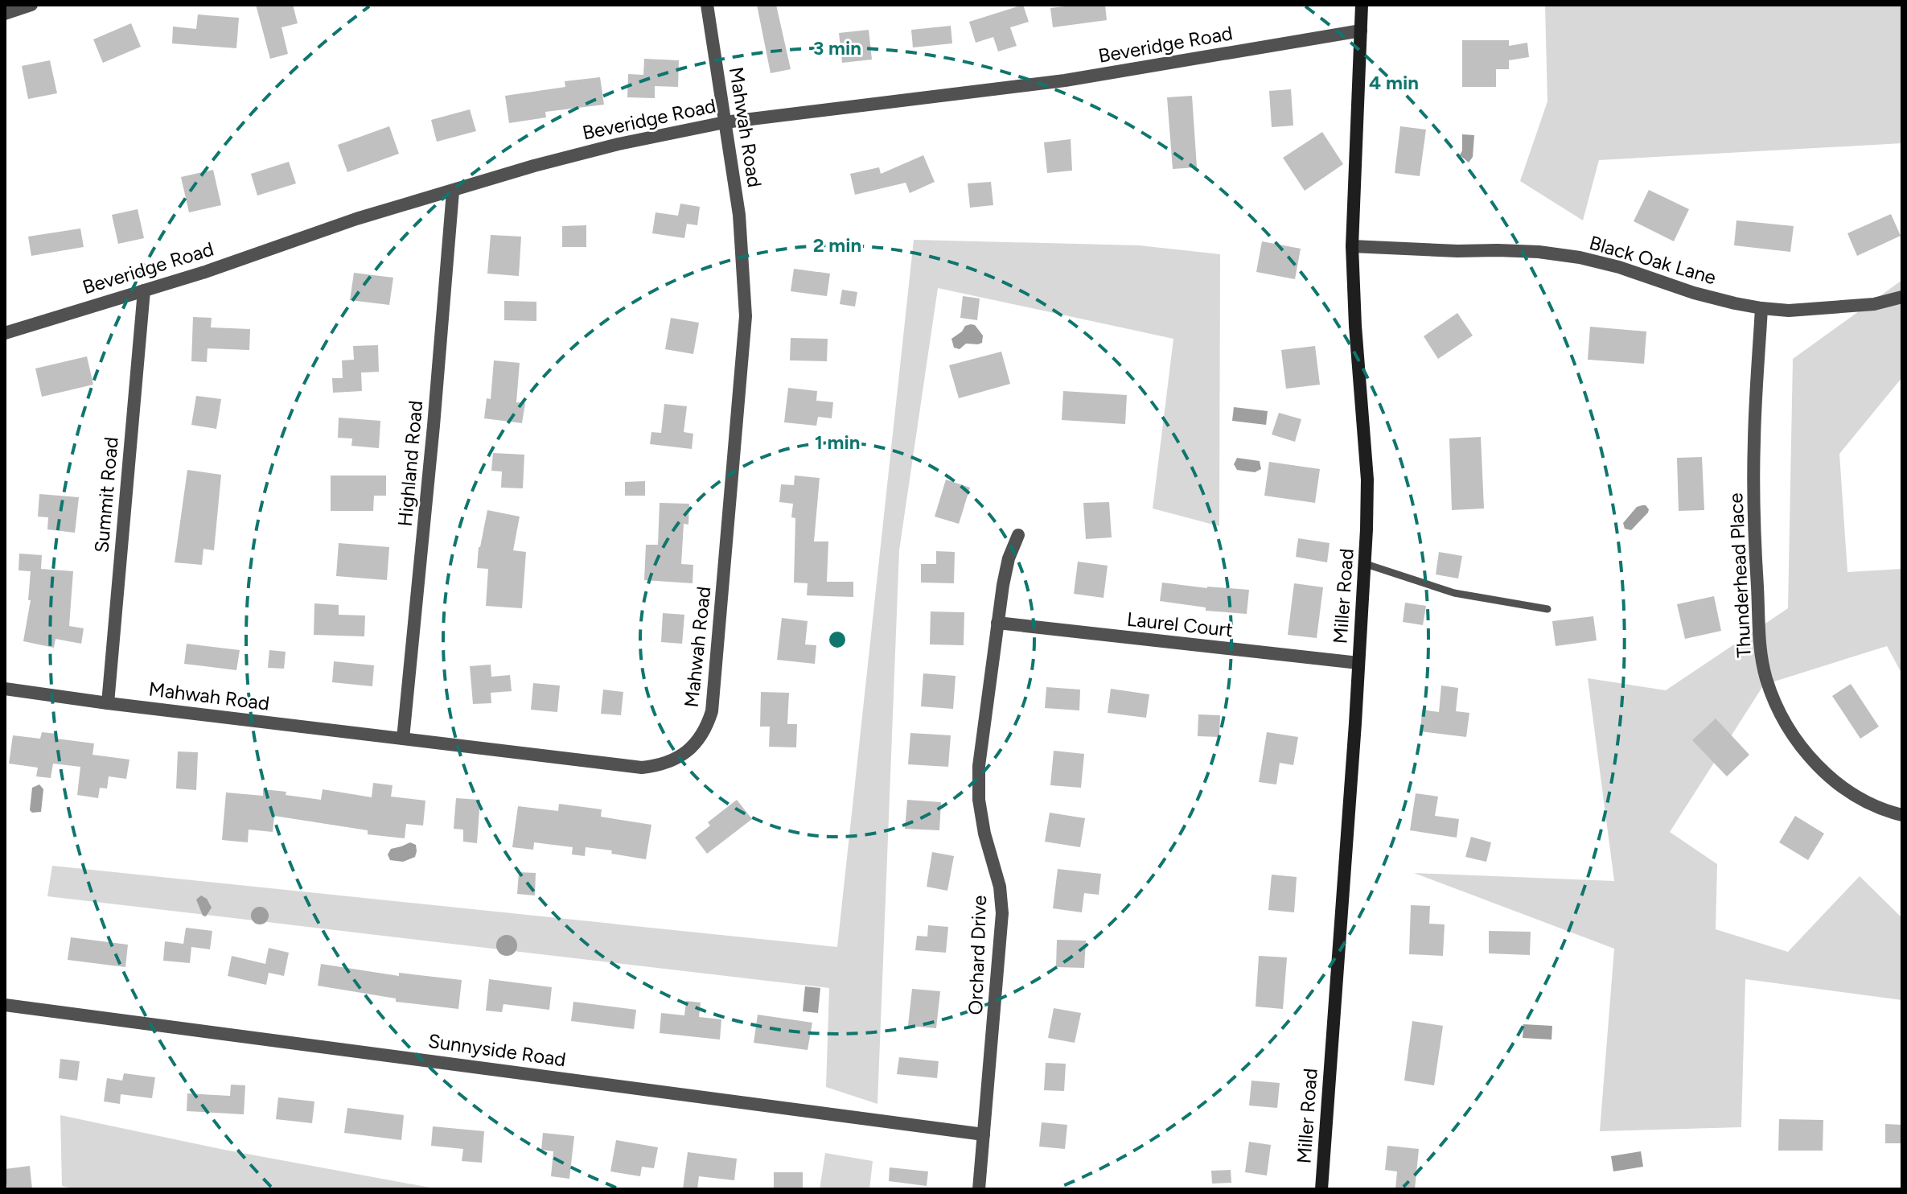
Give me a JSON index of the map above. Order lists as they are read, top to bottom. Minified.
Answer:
{"streets":{"street":["Beveridge Road","Mahwah Road","Black Oak Lane","Highland Road","Summit Road","Thunderhead Place","Miller Road","Laurel Court","Orchard Drive","Sunnyside Road"]},"crossings":[["Beveridge Road","Mahwah Road"],["Beveridge Road","Highland Road"],["Beveridge Road","Summit Road"],["Beveridge Road","Miller Road"],["Mahwah Road","Highland Road"],["Mahwah Road","Summit Road"],["Black Oak Lane","Thunderhead Place"],["Black Oak Lane","Miller Road"],["Miller Road","Laurel Court"],["Laurel Court","Orchard Drive"],["Orchard Drive","Sunnyside Road"]],"rings":["3 min","4 min","2 min","1 min"]}
